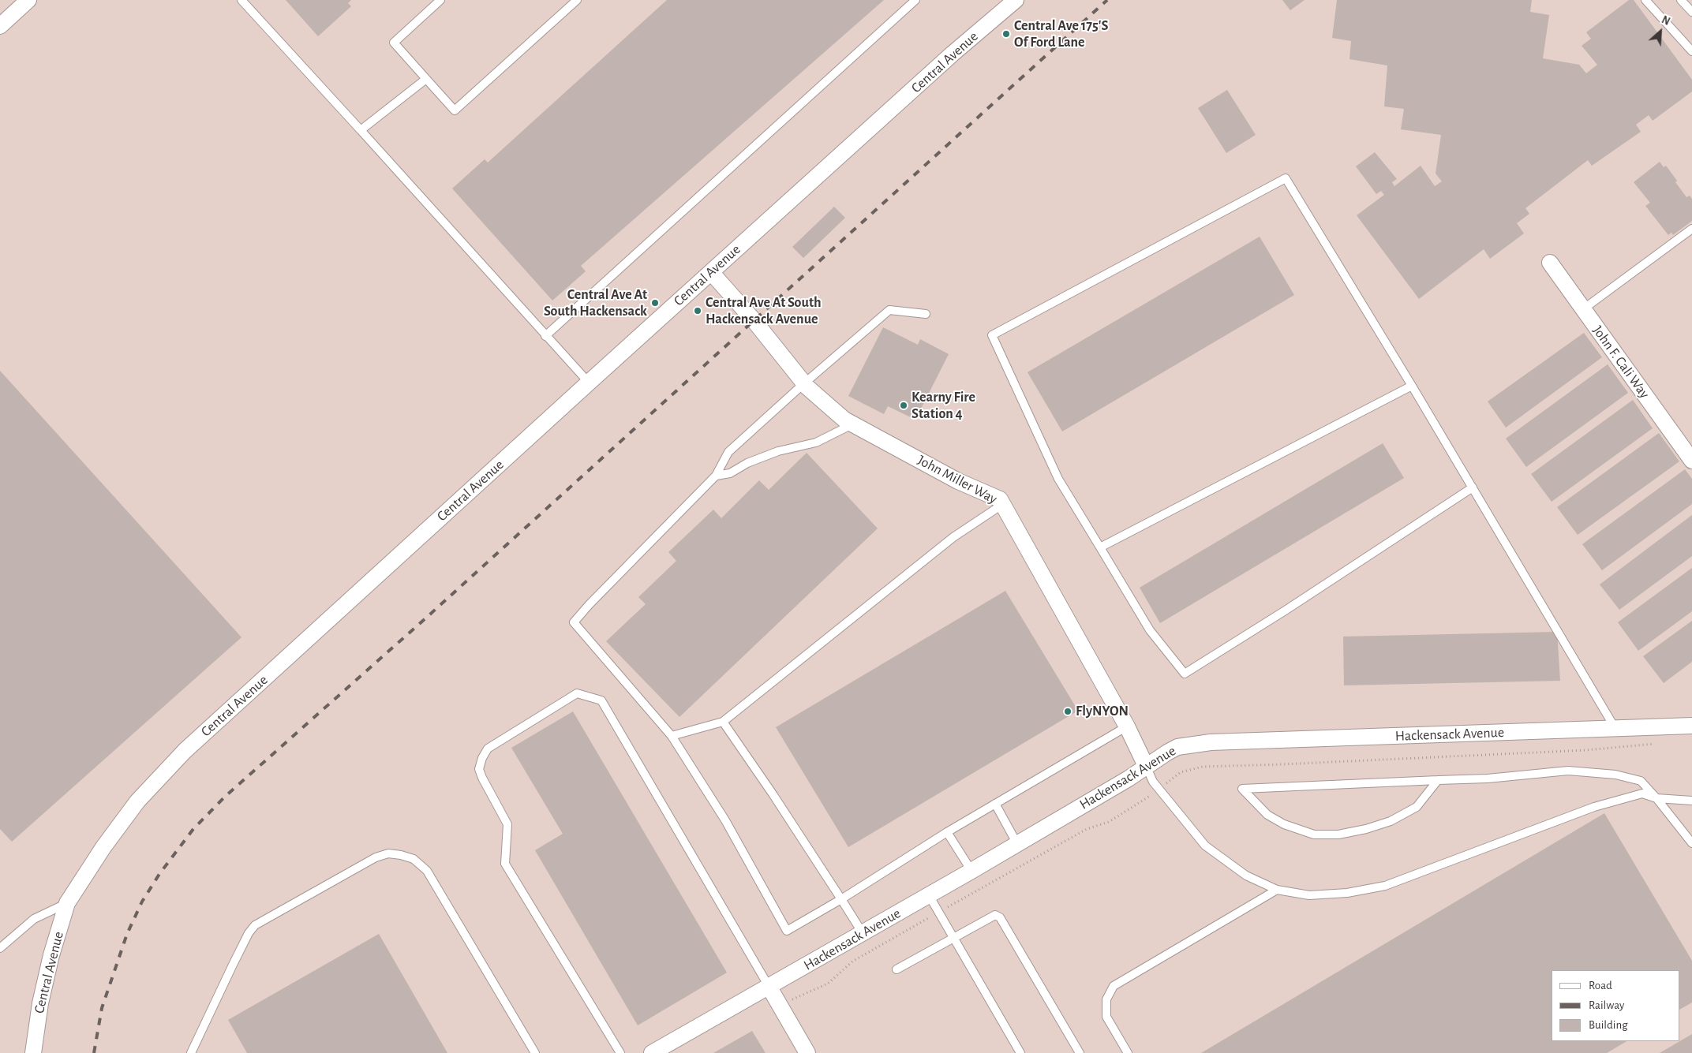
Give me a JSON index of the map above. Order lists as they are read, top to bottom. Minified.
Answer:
{"streets":{"street":["Central Avenue","John F. Cali Way","John Miller Way","Hackensack Avenue"]},"crossings":[["Central Avenue","John Miller Way"],["John Miller Way","Hackensack Avenue"]],"places":["Central Ave 175'S Of Ford Lane","Central Ave At South Hackensack","Central Ave At South Hackensack Avenue","Kearny Fire Station 4","FlyNYON"],"legend":["Road","Railway","Building"],"north":"top right"}
